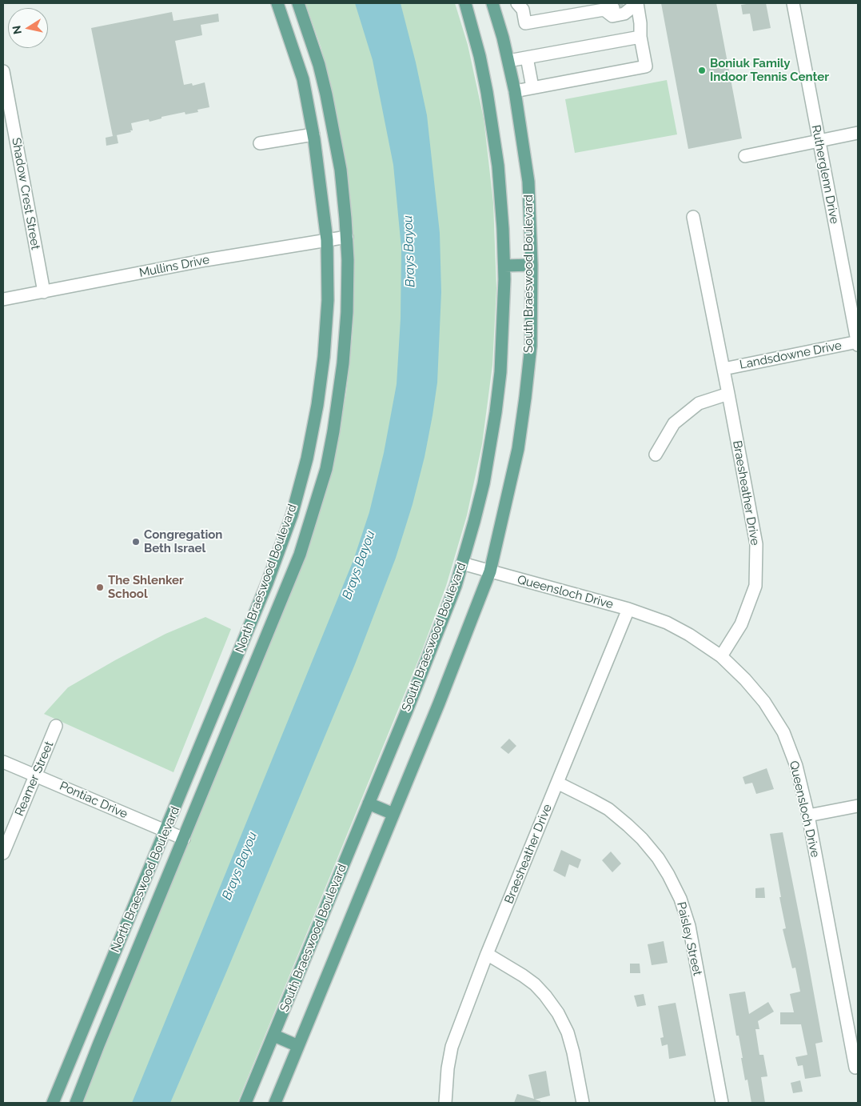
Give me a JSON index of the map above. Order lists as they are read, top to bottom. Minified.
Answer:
{"streets":{"main road":["South Braeswood Boulevard","North Braeswood Boulevard"],"street":["Rutherglenn Drive","Shadow Crest Street","Mullins Drive","Landsdowne Drive","Braesheather Drive","Queensloch Drive","Reamer Street","Pontiac Drive","Paisley Street"]},"crossings":[["Rutherglenn Drive","Landsdowne Drive"],["Shadow Crest Street","Mullins Drive"],["Mullins Drive","North Braeswood Boulevard"],["South Braeswood Boulevard","Queensloch Drive"],["Landsdowne Drive","Braesheather Drive"],["Braesheather Drive","Queensloch Drive"],["Braesheather Drive","Paisley Street"],["North Braeswood Boulevard","Pontiac Drive"],["Reamer Street","Pontiac Drive"]],"water":["Brays Bayou"],"places":["Boniuk Family Indoor Tennis Center","Congregation Beth Israel","The Shlenker School"],"north":"left"}
